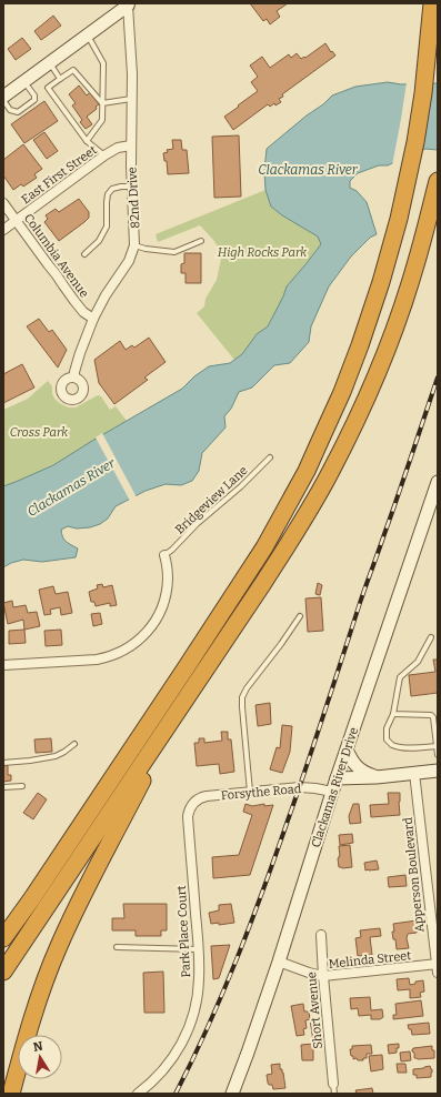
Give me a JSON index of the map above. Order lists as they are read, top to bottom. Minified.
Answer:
{"streets":{"main road":["Clackamas River Drive"],"street":["East First Street","82nd Drive","Columbia Avenue","Forsythe Road","Apperson Boulevard","Park Place Court","Melinda Street","Short Avenue"],"lane":["Bridgeview Lane"]},"crossings":[["East First Street","82nd Drive"],["East First Street","Columbia Avenue"],["82nd Drive","Columbia Avenue"],["Clackamas River Drive","Forsythe Road"],["Clackamas River Drive","Melinda Street"],["Forsythe Road","Park Place Court"],["Apperson Boulevard","Melinda Street"],["Melinda Street","Short Avenue"]],"water":["Clackamas River"],"parks":["High Rocks Park","Cross Park"],"north":"top"}
